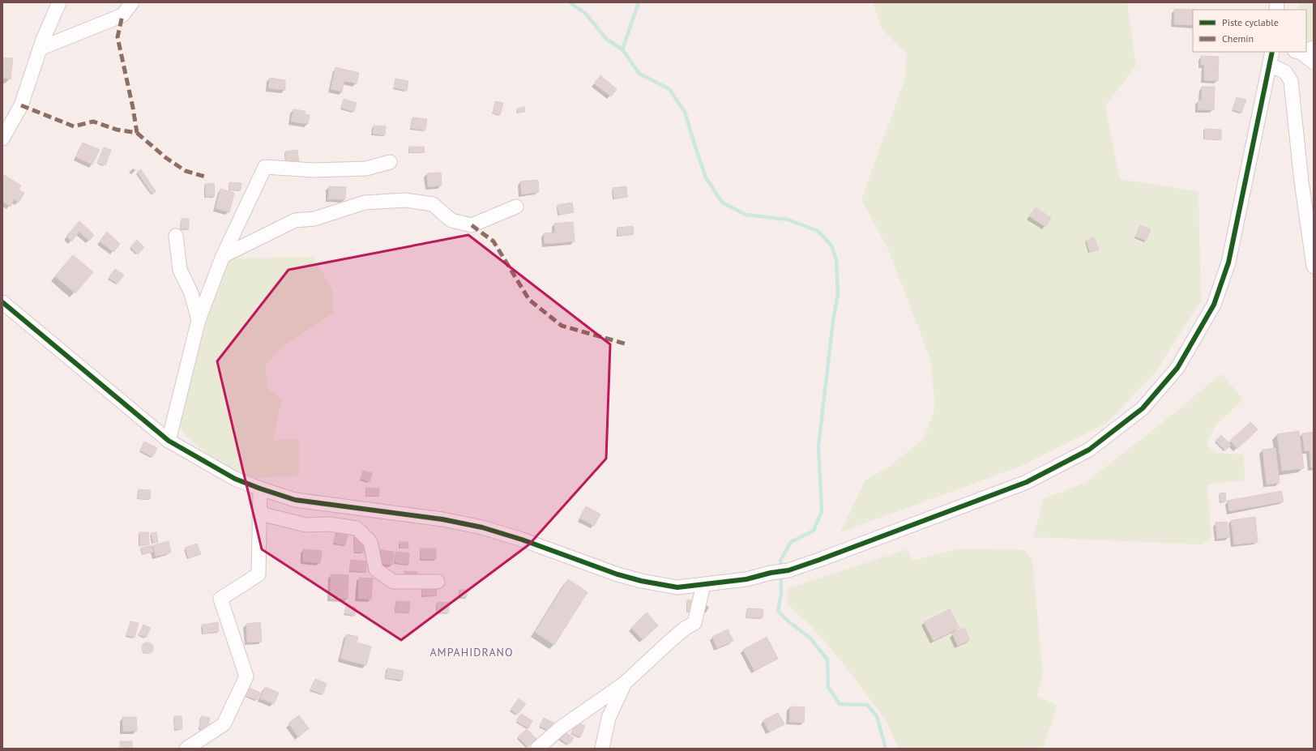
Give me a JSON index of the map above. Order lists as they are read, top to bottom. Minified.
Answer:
{"districts":["AMPAHIDRANO"],"legend":["Piste cyclable","Chemin"]}
